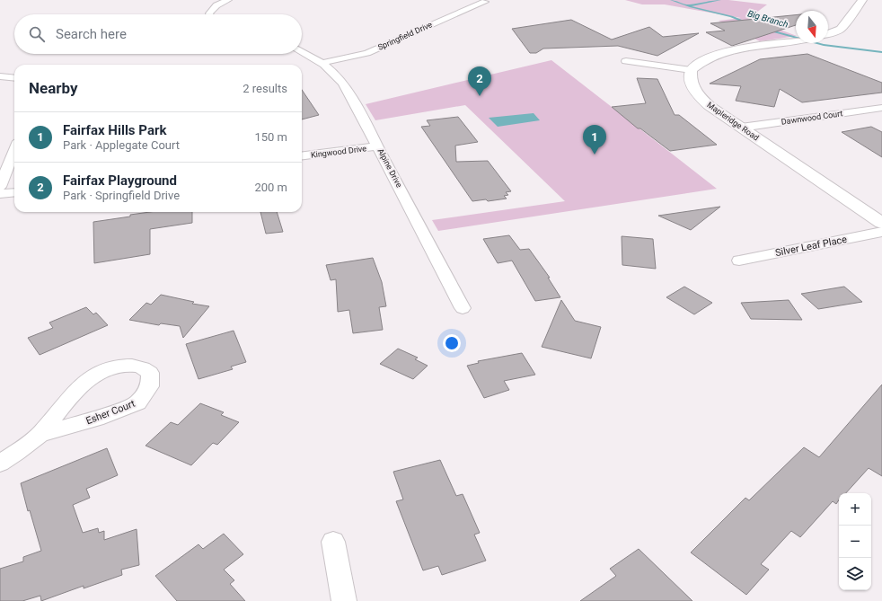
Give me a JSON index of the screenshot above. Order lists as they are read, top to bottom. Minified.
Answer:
{"streets":{"street":["Springfield Drive","Dawnwood Court","Mapleridge Road","Kingwood Drive","Alpine Drive","Silver Leaf Place","Esher Court"]},"crossings":[["Springfield Drive","Alpine Drive"],["Dawnwood Court","Mapleridge Road"],["Kingwood Drive","Alpine Drive"]],"water":["Big Branch"],"north":"bottom","page":{"search":"Search here","heading":["Nearby","2 results"],"pins":["2","1"],"list":[{"mark":"1","name":"Fairfax Hills Park","note":"Park · Applegate Court","value":"150 m"},{"mark":"2","name":"Fairfax Playground","note":"Park · Springfield Drive","value":"200 m"}],"map_buttons":["+","−"]}}
